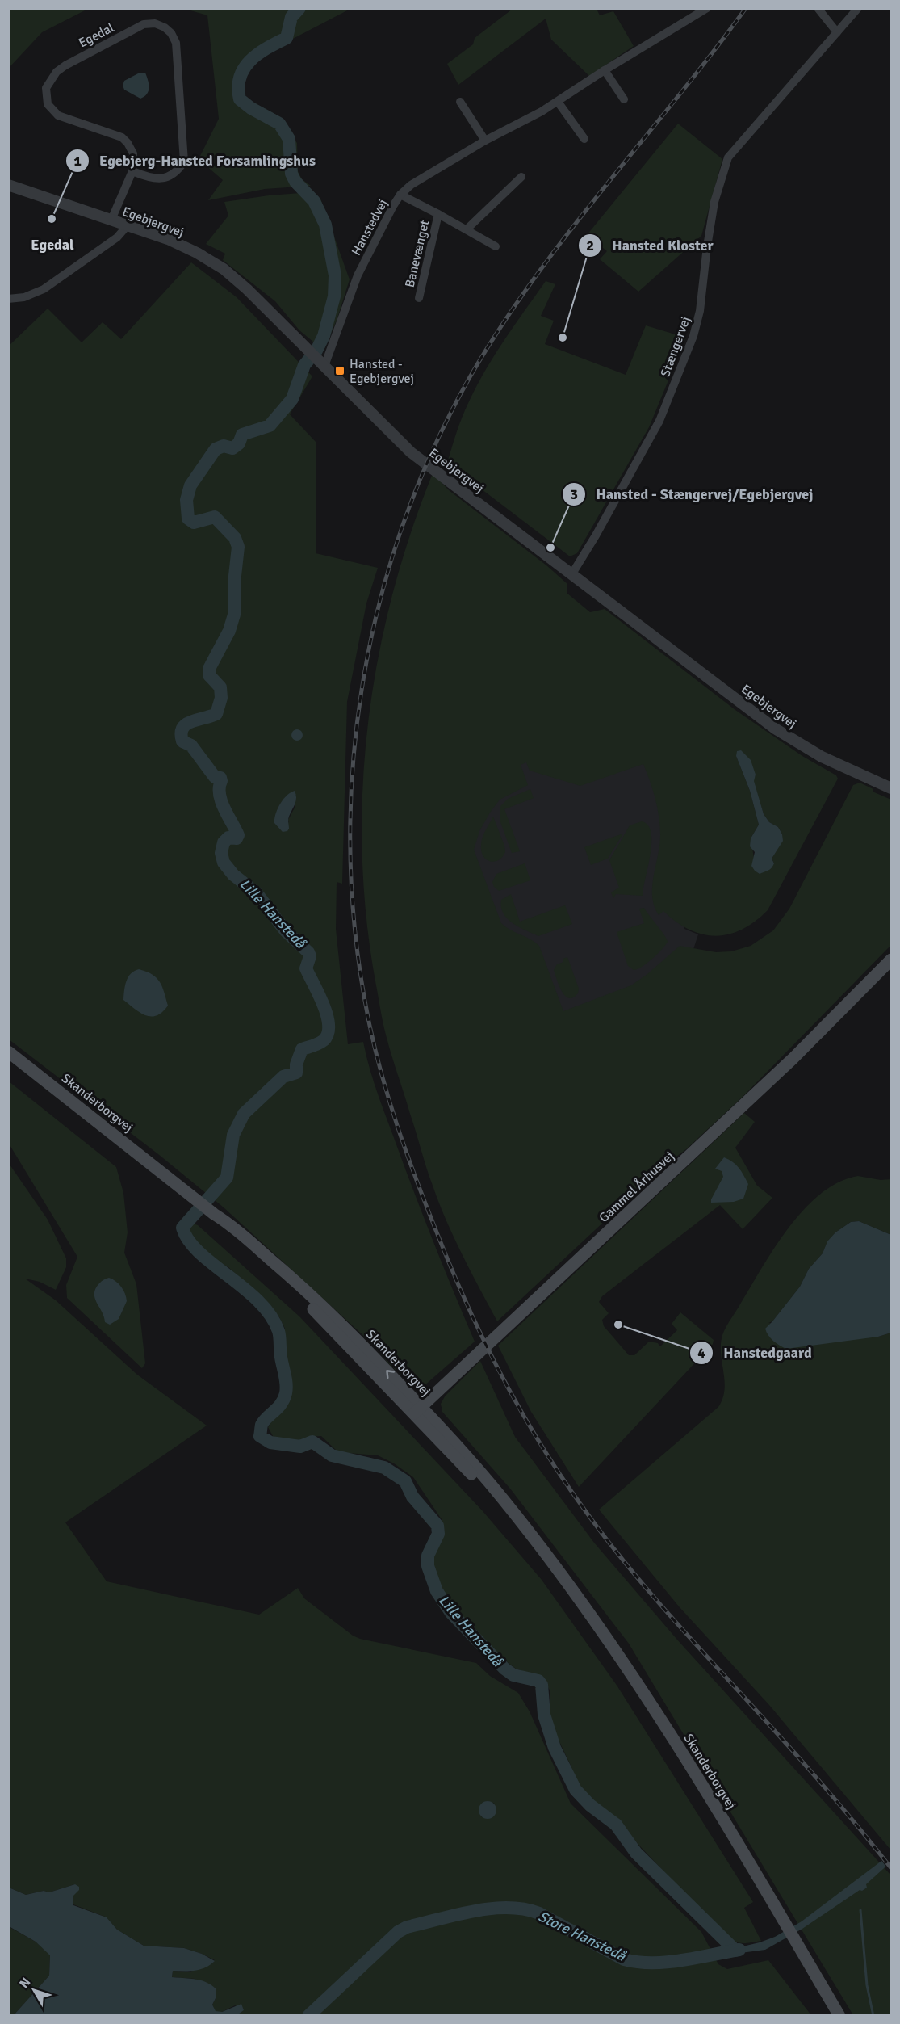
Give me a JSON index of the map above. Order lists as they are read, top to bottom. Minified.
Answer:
{"streets":{"main road":["Skanderborgvej","Gammel Århusvej"],"street":["Egedal","Egebjergvej","Hanstedvej","Banevænget","Stængervej"]},"crossings":[["Egedal","Egebjergvej"],["Egebjergvej","Hanstedvej"],["Egebjergvej","Stængervej"],["Hanstedvej","Banevænget"],["Skanderborgvej","Gammel Århusvej"]],"districts":["Egedal"],"water":["Lille Hanstedå","Store Hanstedå"],"places":{"other":["Egebjerg-Hansted Forsamlingshus","Hansted Kloster","Hansted - Stængervej/Egebjergvej","Hanstedgaard"],"transit":["Hansted - Egebjergvej"]},"north":"top left"}
